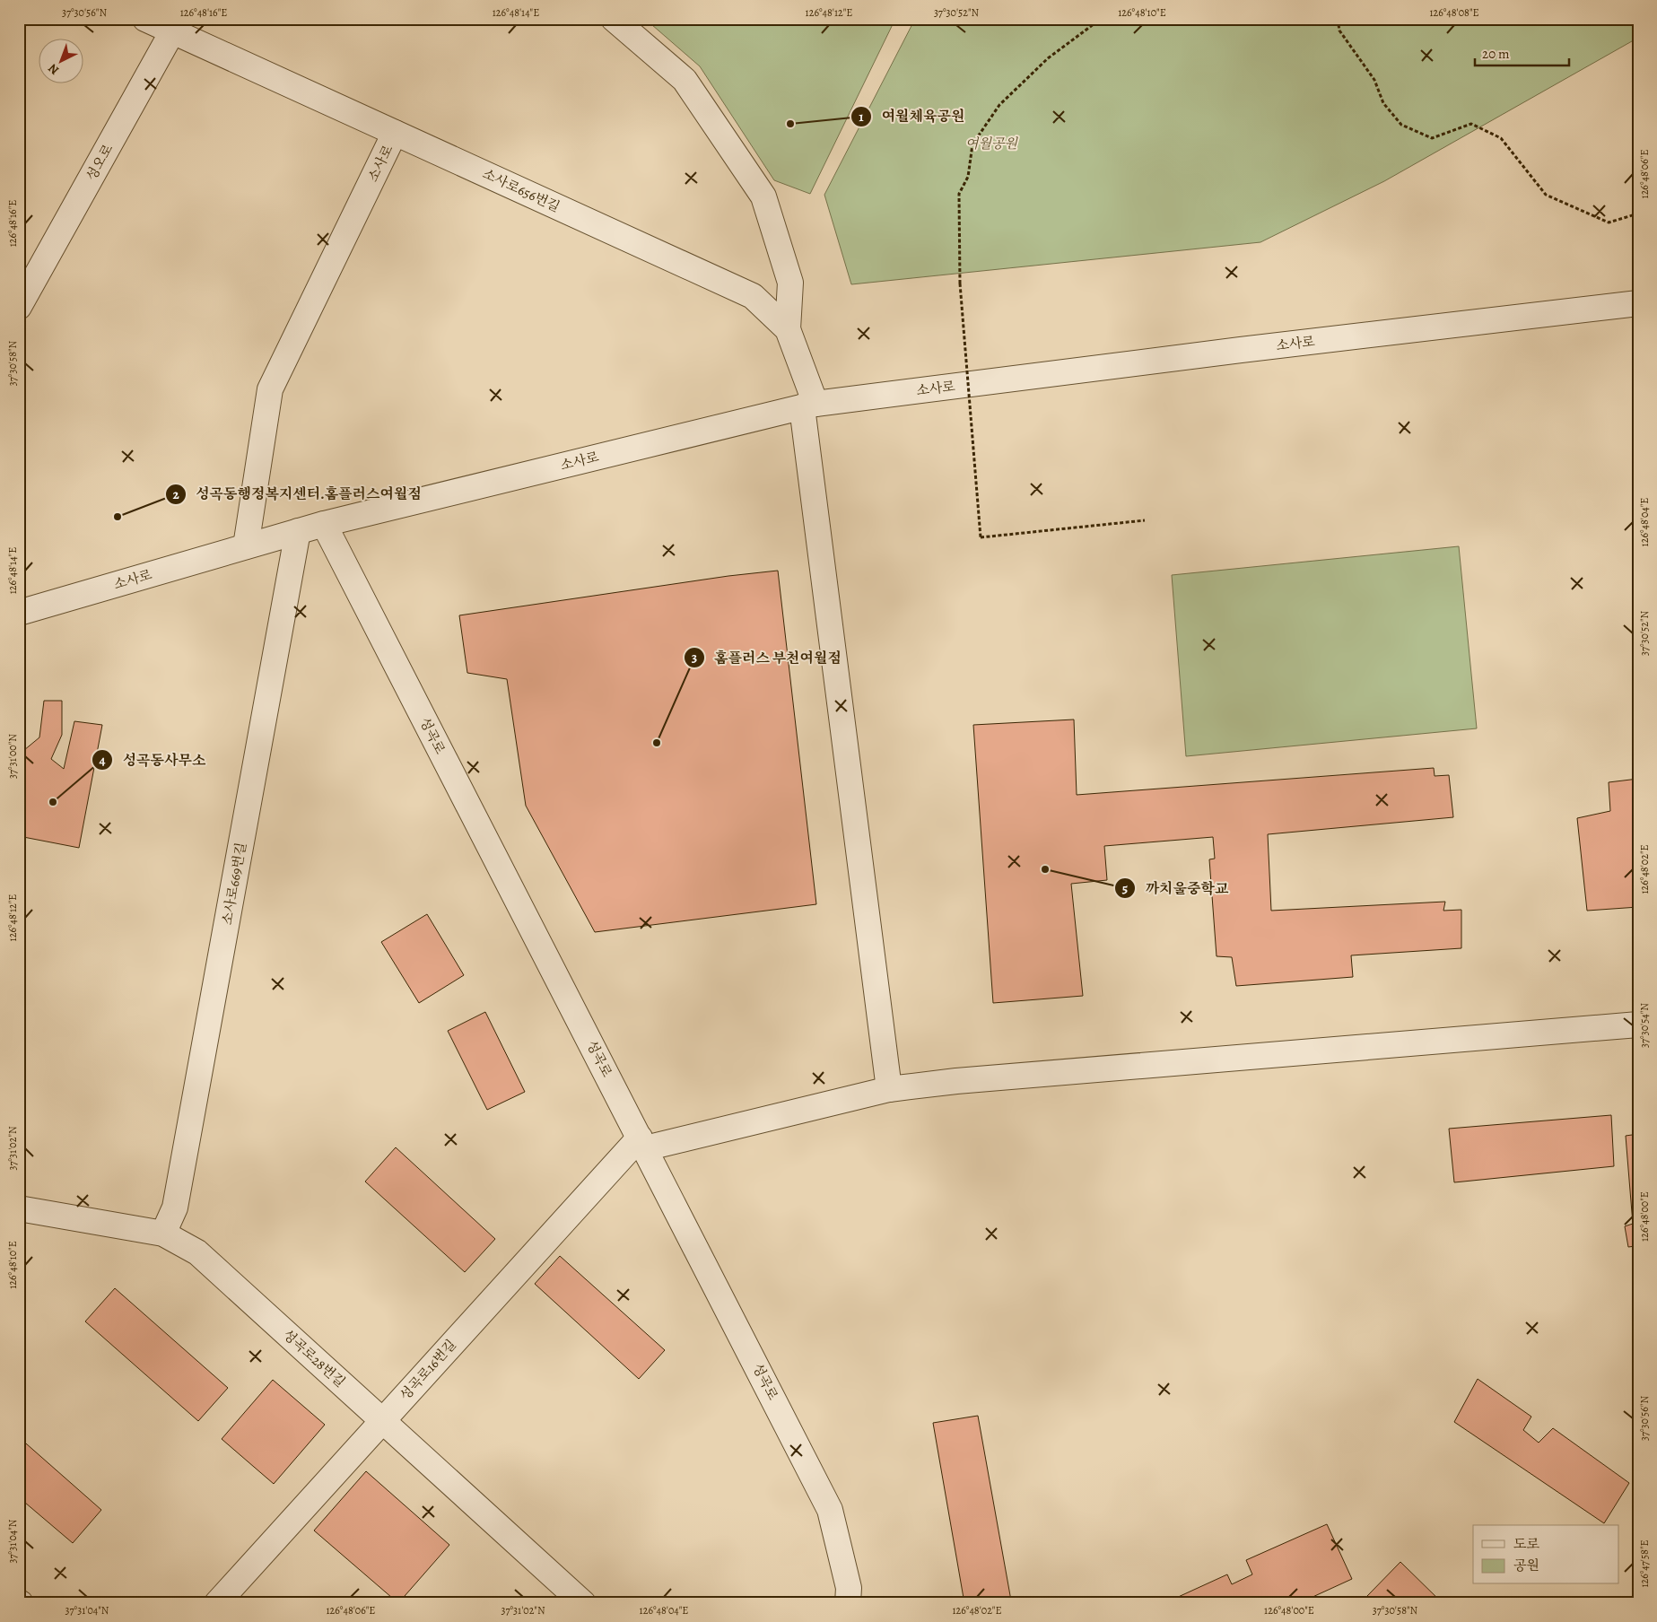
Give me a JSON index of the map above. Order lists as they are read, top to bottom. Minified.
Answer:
{"streets":{"street":["성오로","소사로","소사로656번길","성곡로","소사로669번길","성곡로28번길","성곡로16번길"]},"crossings":[["성오로","소사로656번길"],["소사로","소사로656번길"],["소사로","성곡로"],["소사로","소사로669번길"],["성곡로","성곡로16번길"],["소사로669번길","성곡로28번길"],["성곡로28번길","성곡로16번길"]],"parks":["여월공원"],"places":["여월체육공원","성곡동행정복지센터.홈플러스여월점","홈플러스 부천여월점","성곡동사무소","까치울중학교"],"legend":["도로","공원"],"scale_bar":"20 m","north":"bottom left","coordinates":["37°30'56\"N","126°48'16\"E","126°48'14\"E","126°48'12\"E","37°30'52\"N","126°48'10\"E","126°48'08\"E","126°48'06\"E","37°30'58\"N","126°48'04\"E","37°31'00\"N","126°48'02\"E","37°30'54\"N","37°31'02\"N","126°48'00\"E","37°31'04\"N","126°47'58\"E"]}
